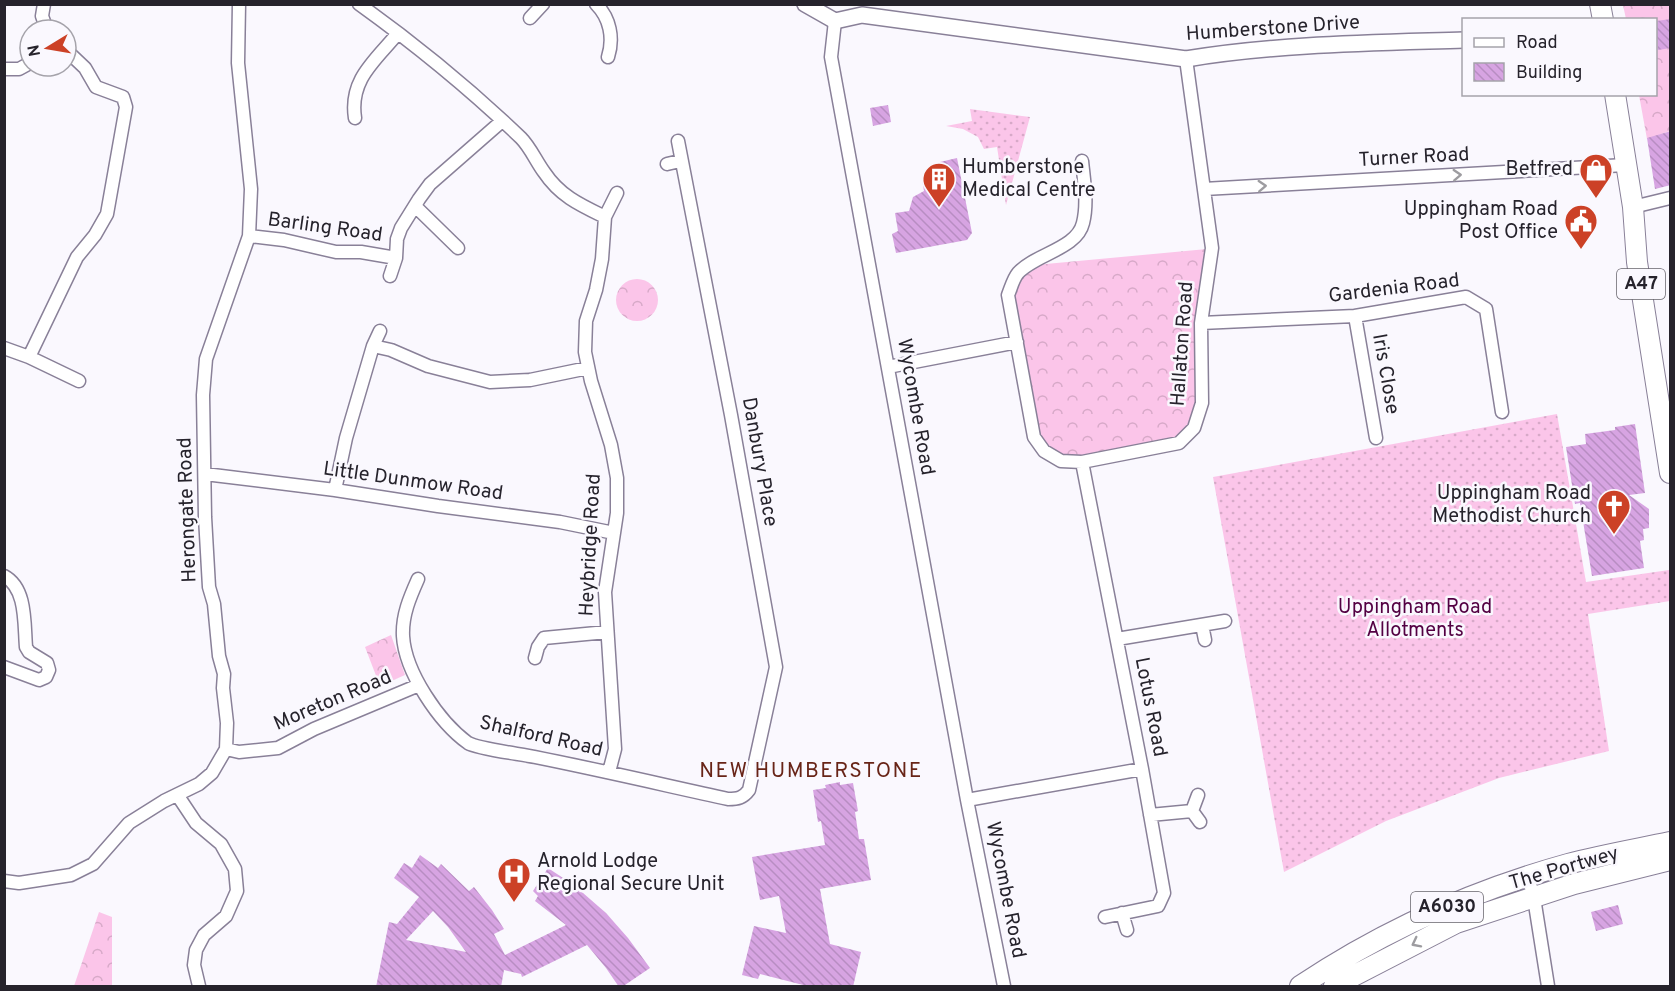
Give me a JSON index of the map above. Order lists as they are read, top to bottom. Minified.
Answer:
{"streets":{"highway":["A47","The Portwey","A6030"],"street":["Humberstone Drive","Turner Road","Barling Road","Gardenia Road","Hallaton Road","Iris Close","Wycombe Road","Danbury Place","Little Dunmow Road","Herongate Road","Heybridge Road","Moreton Road","Lotus Road","Shalford Road"]},"crossings":[["Humberstone Drive","Hallaton Road"],["Humberstone Drive","Wycombe Road"],["Turner Road","A47"],["Turner Road","Hallaton Road"],["Barling Road","Herongate Road"],["Gardenia Road","Hallaton Road"],["Gardenia Road","Iris Close"],["Hallaton Road","Lotus Road"],["Wycombe Road","Lotus Road"],["Danbury Place","Shalford Road"],["Little Dunmow Road","Herongate Road"],["Little Dunmow Road","Heybridge Road"],["Herongate Road","Moreton Road"],["Heybridge Road","Shalford Road"],["Moreton Road","Shalford Road"]],"one_way":["Turner Road"],"districts":["NEW HUMBERSTONE"],"parks":["Uppingham Road Allotments"],"places":{"shop":["Betfred"],"building":["Humberstone Medical Centre"],"public building":["Uppingham Road Post Office"],"church":["Uppingham Road Methodist Church"],"hospital":["Arnold Lodge Regional Secure Unit"]},"legend":["Road","Building"],"north":"left"}
